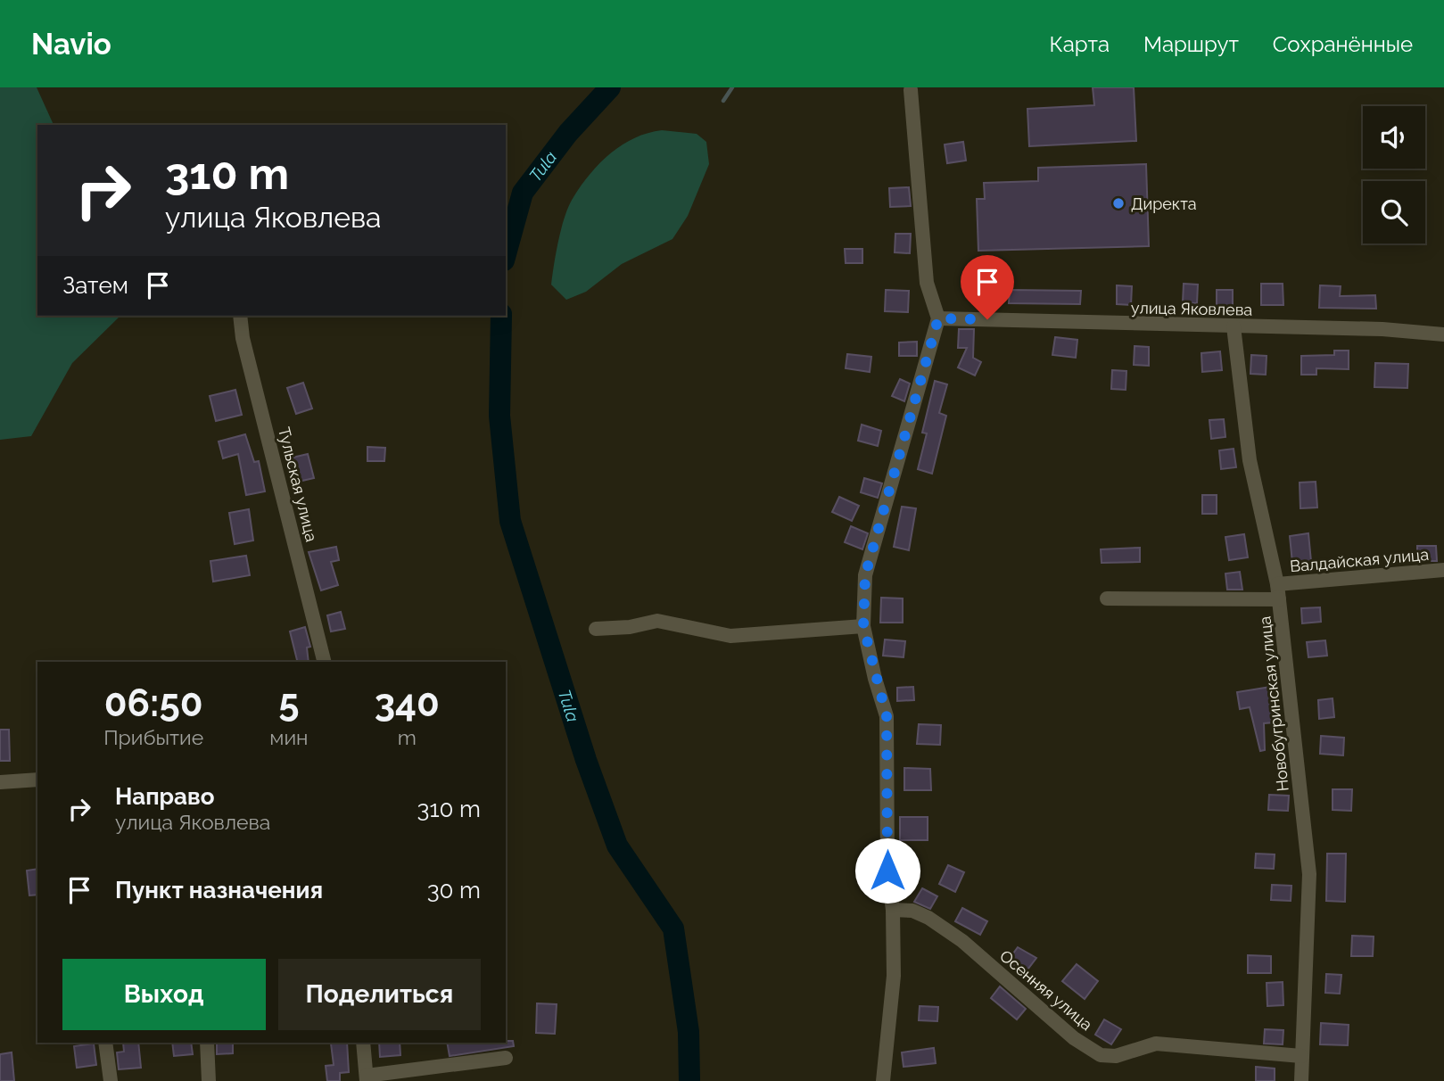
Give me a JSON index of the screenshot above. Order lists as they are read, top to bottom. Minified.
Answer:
{"streets":{"street":["улица Яковлева","Тульская улица","Валдайская улица","Новобугринская улица","Осенняя улица"]},"crossings":[["улица Яковлева","Новобугринская улица"],["Валдайская улица","Новобугринская улица"],["Новобугринская улица","Осенняя улица"]],"water":["Tula"],"places":["Директа"],"page":{"header":"Navio","nav":["Карта","Маршрут","Сохранённые"],"turn":["310 m","улица Яковлева"],"then":"Затем","eta":["06:50","Прибытие","5","мин","340","m"],"list":[{"name":"Направо","note":"улица Яковлева","value":"310 m"},{"name":"Пункт назначения","value":"30 m"}],"buttons":["Выход","Поделиться"]}}
